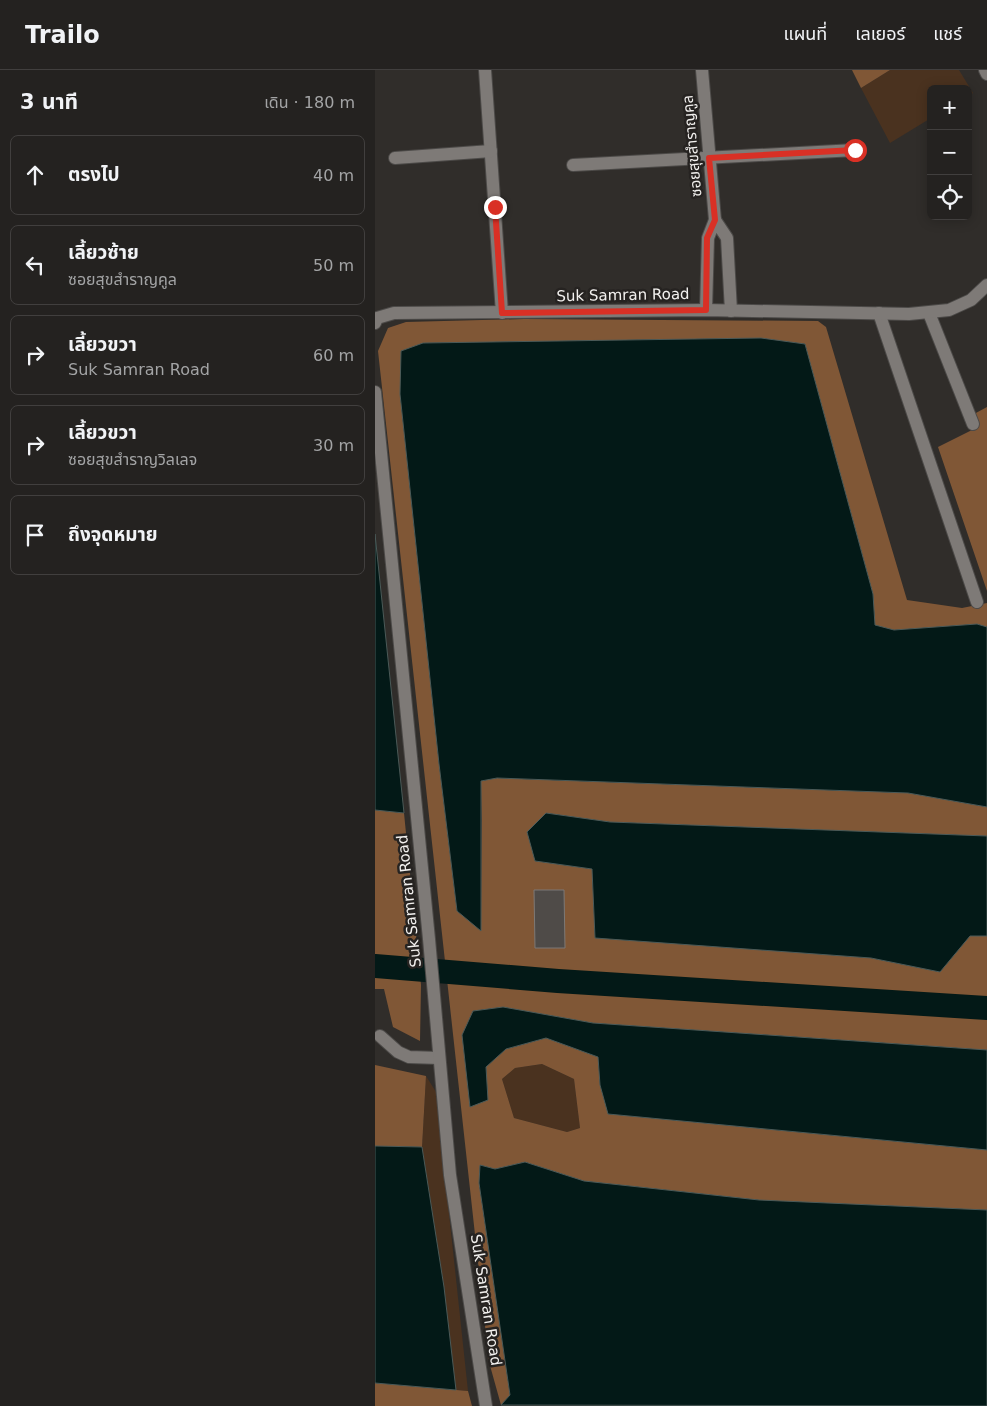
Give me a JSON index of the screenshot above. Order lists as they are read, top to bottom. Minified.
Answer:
{"streets":{"street":["ซอยสุขสำราญคูล","Suk Samran Road"]},"crossings":[["ซอยสุขสำราญคูล","Suk Samran Road"]],"page":{"header":"Trailo","nav":["แผนที่","เลเยอร์","แชร์"],"heading":["3 นาที","เดิน · 180 m"],"map_buttons":["+","−"],"list":[["ตรงไป","40 m"],["เลี้ยวซ้าย","ซอยสุขสำราญคูล","50 m"],["เลี้ยวขวา","Suk Samran Road","60 m"],["เลี้ยวขวา","ซอยสุขสำราญวิลเลจ","30 m"],"ถึงจุดหมาย"]}}
